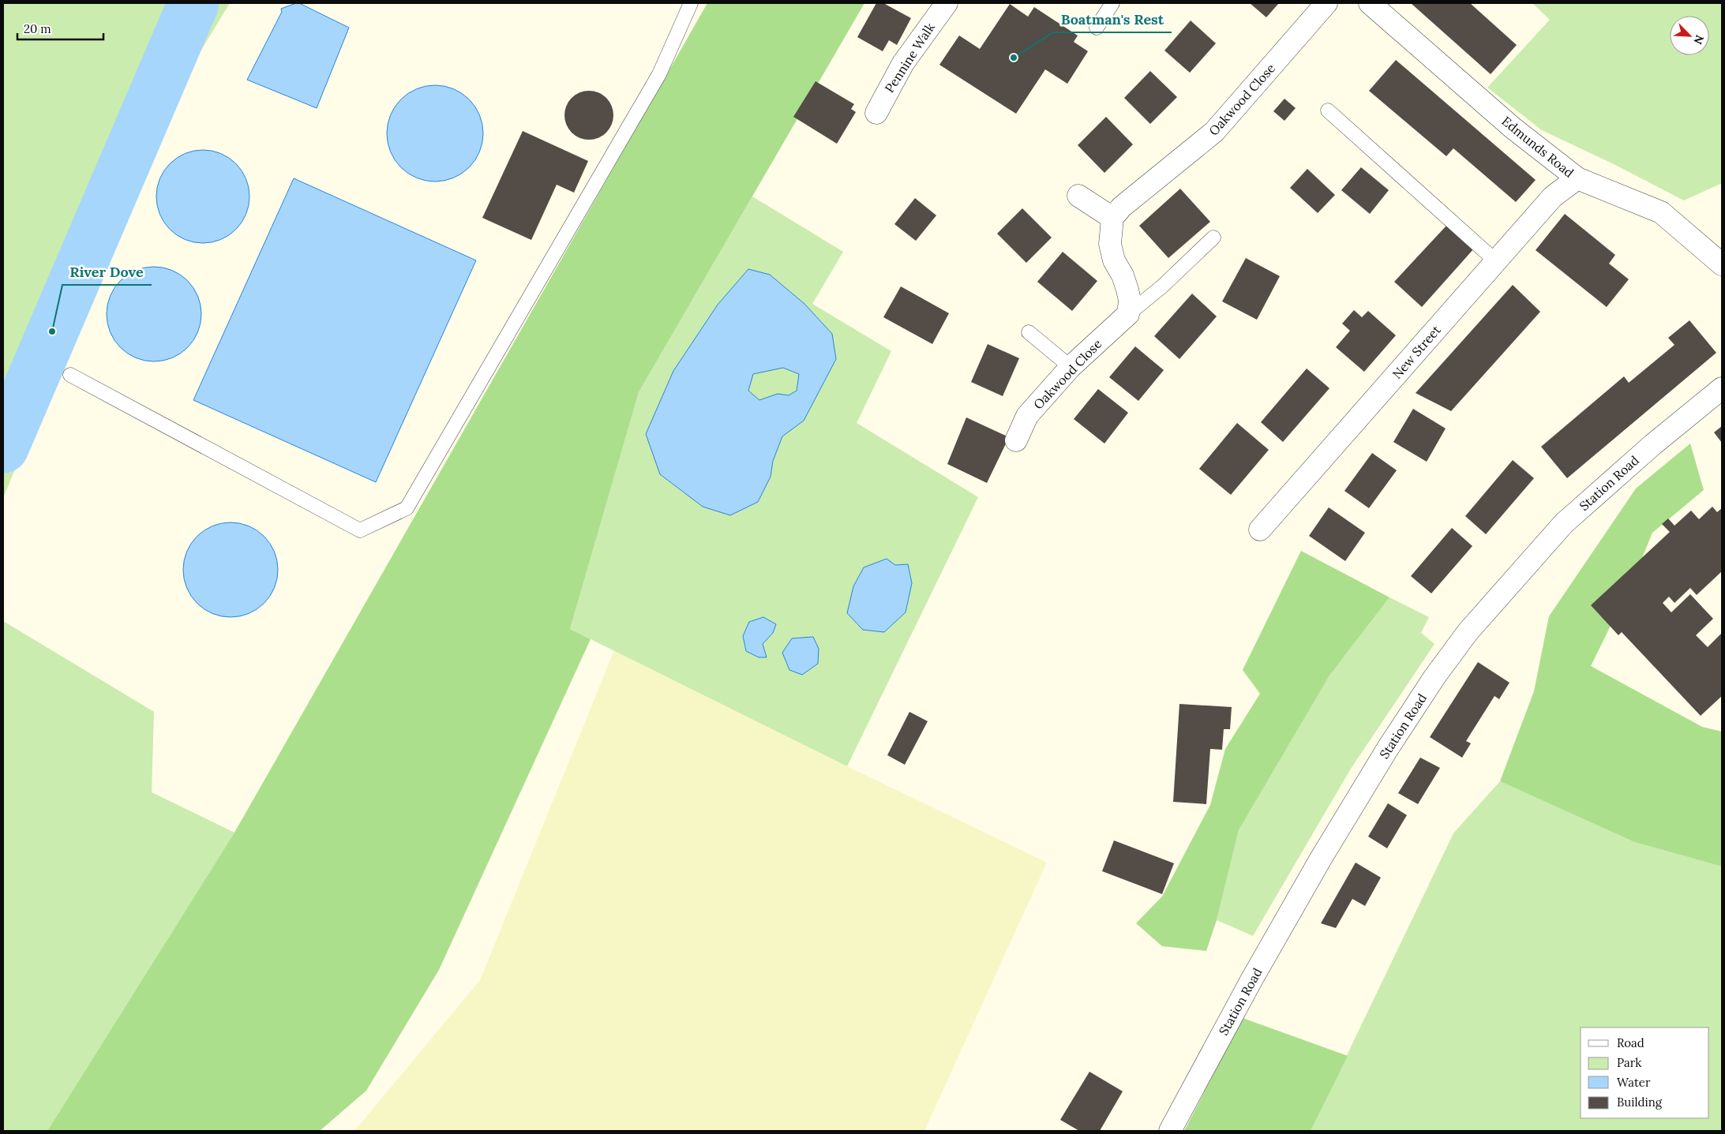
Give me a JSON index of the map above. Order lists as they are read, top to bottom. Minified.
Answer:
{"streets":{"street":["Pennine Walk","Oakwood Close","Edmunds Road","New Street","Station Road"]},"crossings":[["Edmunds Road","New Street"]],"places":["Boatman's Rest","River Dove"],"legend":["Road","Park","Water","Building"],"scale_bar":"20 m","north":"bottom right"}
